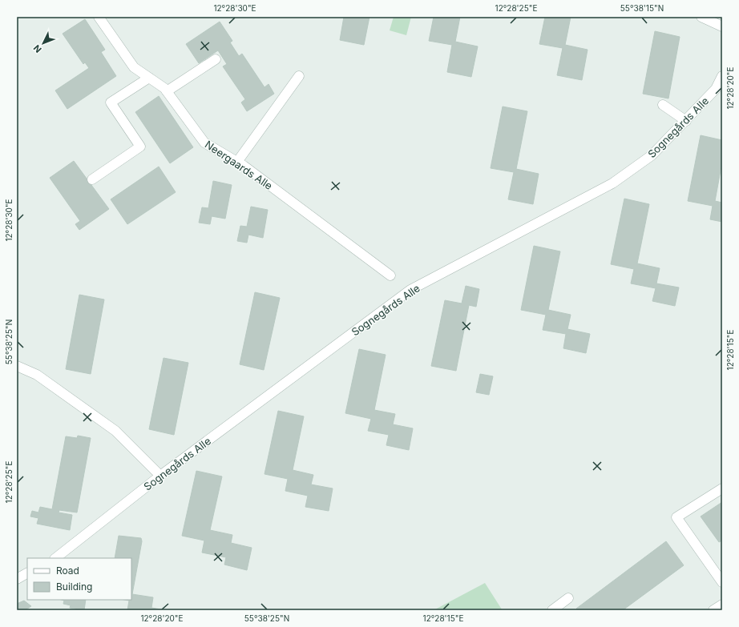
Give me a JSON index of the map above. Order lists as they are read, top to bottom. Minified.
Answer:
{"streets":{"street":["Sognegårds Alle","Neergaards Alle"]},"legend":["Road","Building"],"north":"bottom left","coordinates":["12°28'30\"E","12°28'25\"E","55°38'15\"N","12°28'20\"E","55°38'25\"N","12°28'15\"E"]}
